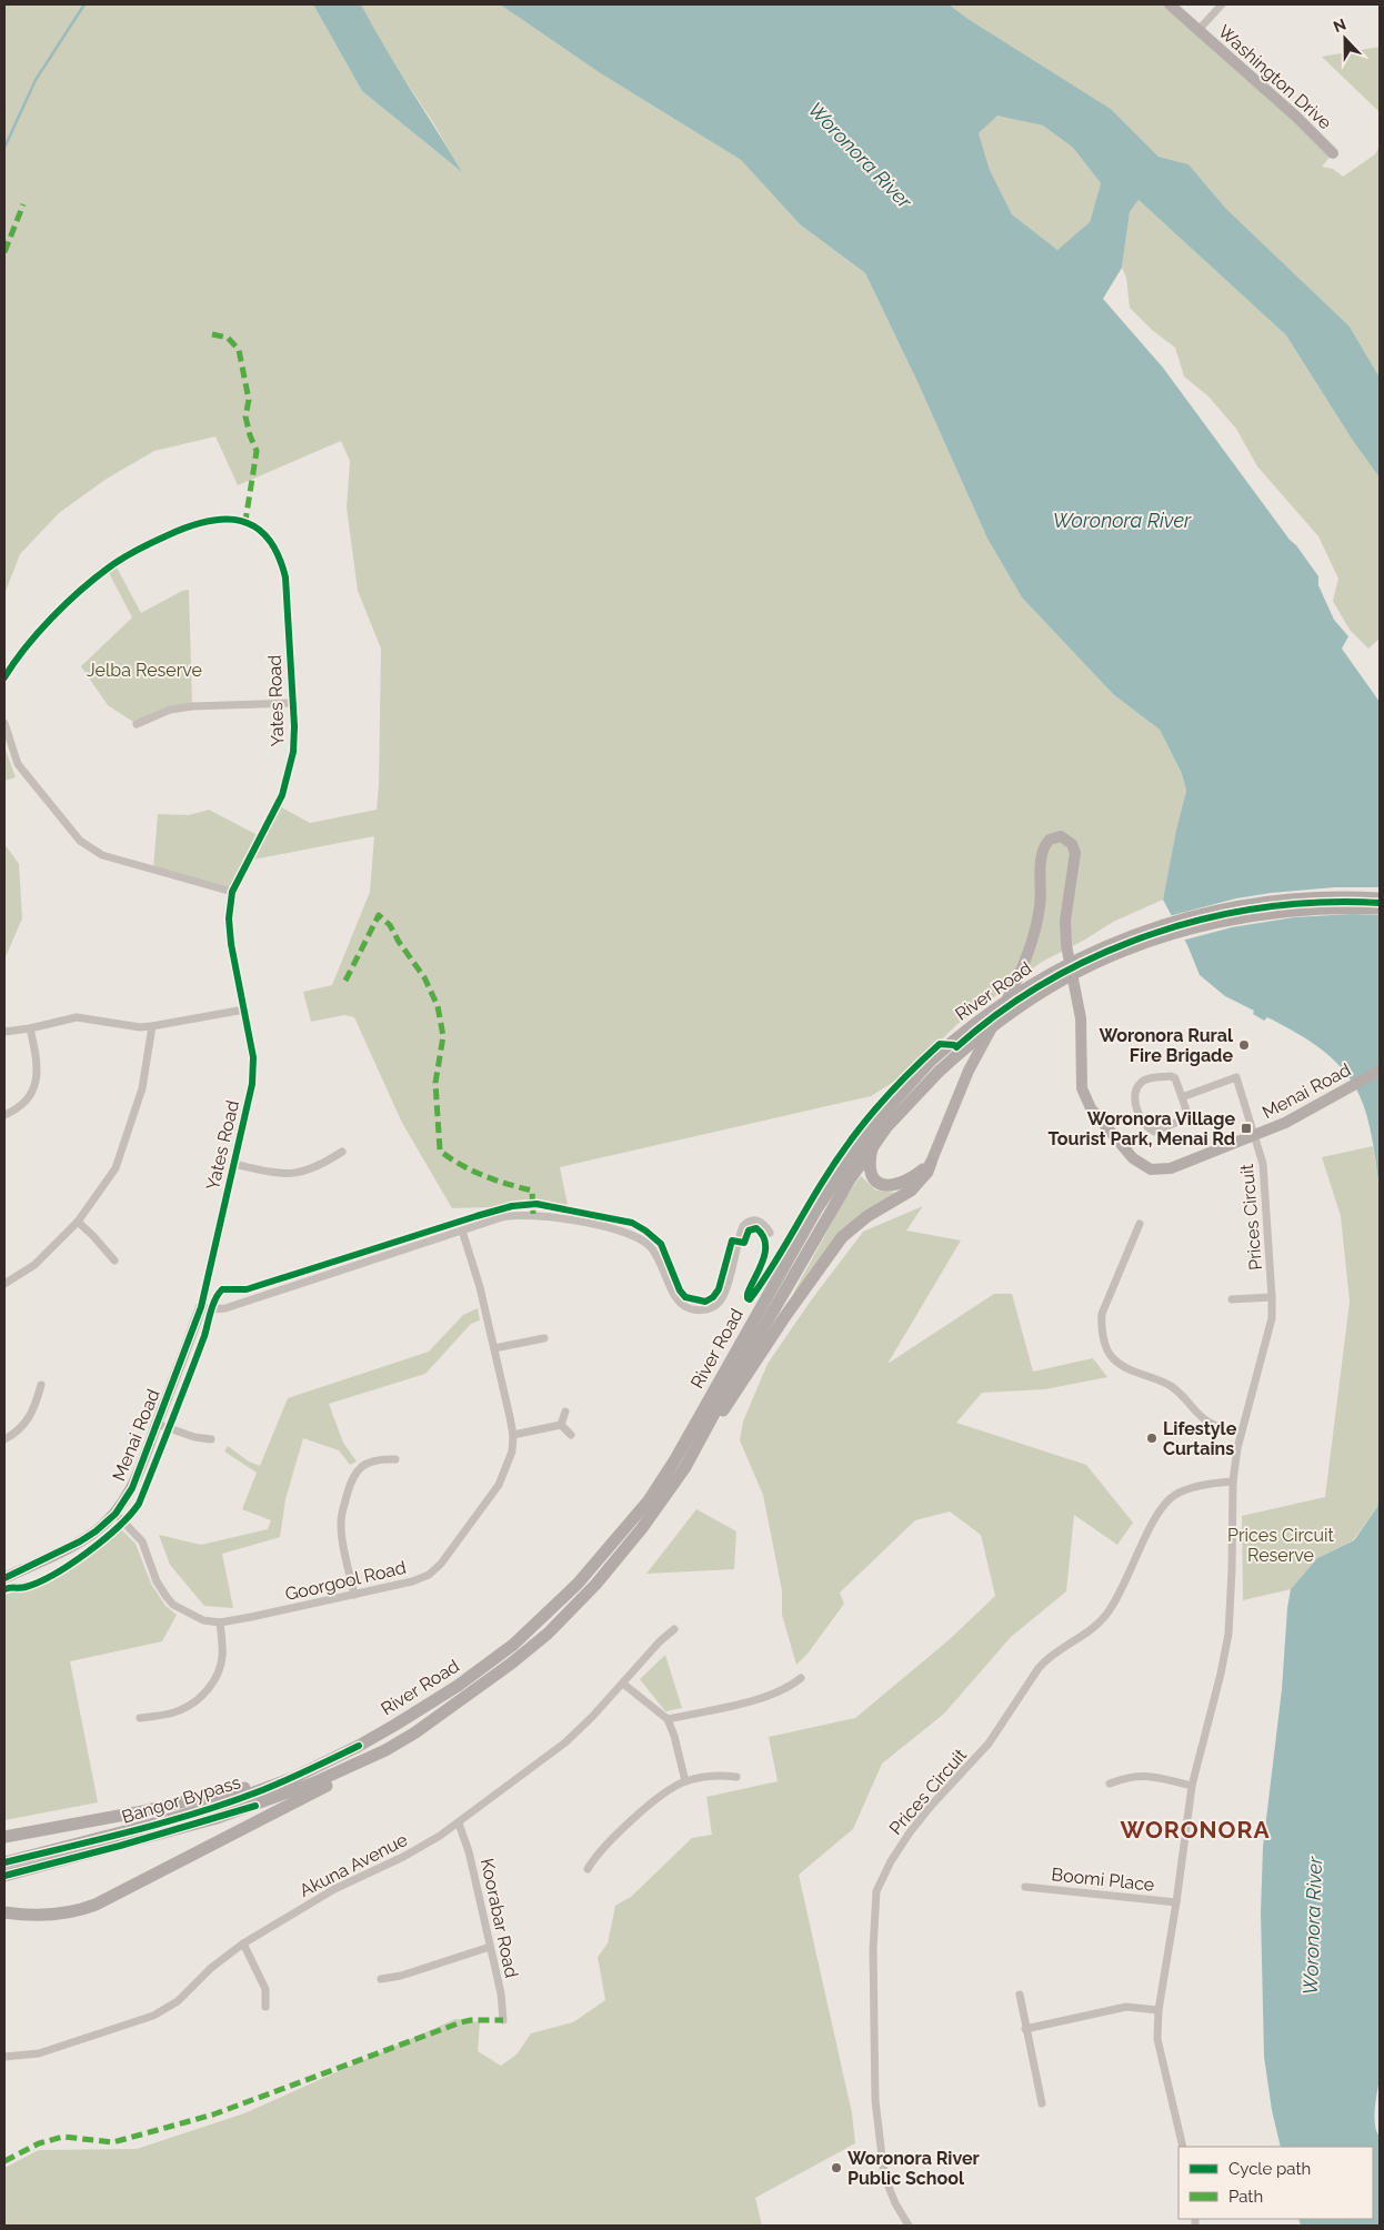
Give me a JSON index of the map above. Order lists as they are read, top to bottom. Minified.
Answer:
{"streets":{"main road":["River Road","Bangor Bypass"],"street":["Washington Drive","Yates Road","Menai Road","Prices Circuit","Goorgool Road","Akuna Avenue","Boomi Place","Koorabar Road"]},"crossings":[["Yates Road","Menai Road"],["River Road","Bangor Bypass"],["Menai Road","Prices Circuit"],["Menai Road","Goorgool Road"],["Prices Circuit","Boomi Place"],["Akuna Avenue","Koorabar Road"]],"districts":["WORONORA"],"water":["Woronora River"],"parks":["Jelba Reserve","Prices Circuit Reserve"],"places":{"other":["Woronora Rural Fire Brigade","Lifestyle Curtains","Woronora River Public School"],"transit":["Woronora Village Tourist Park, Menai Rd"]},"legend":["Cycle path","Path"],"north":"top"}
